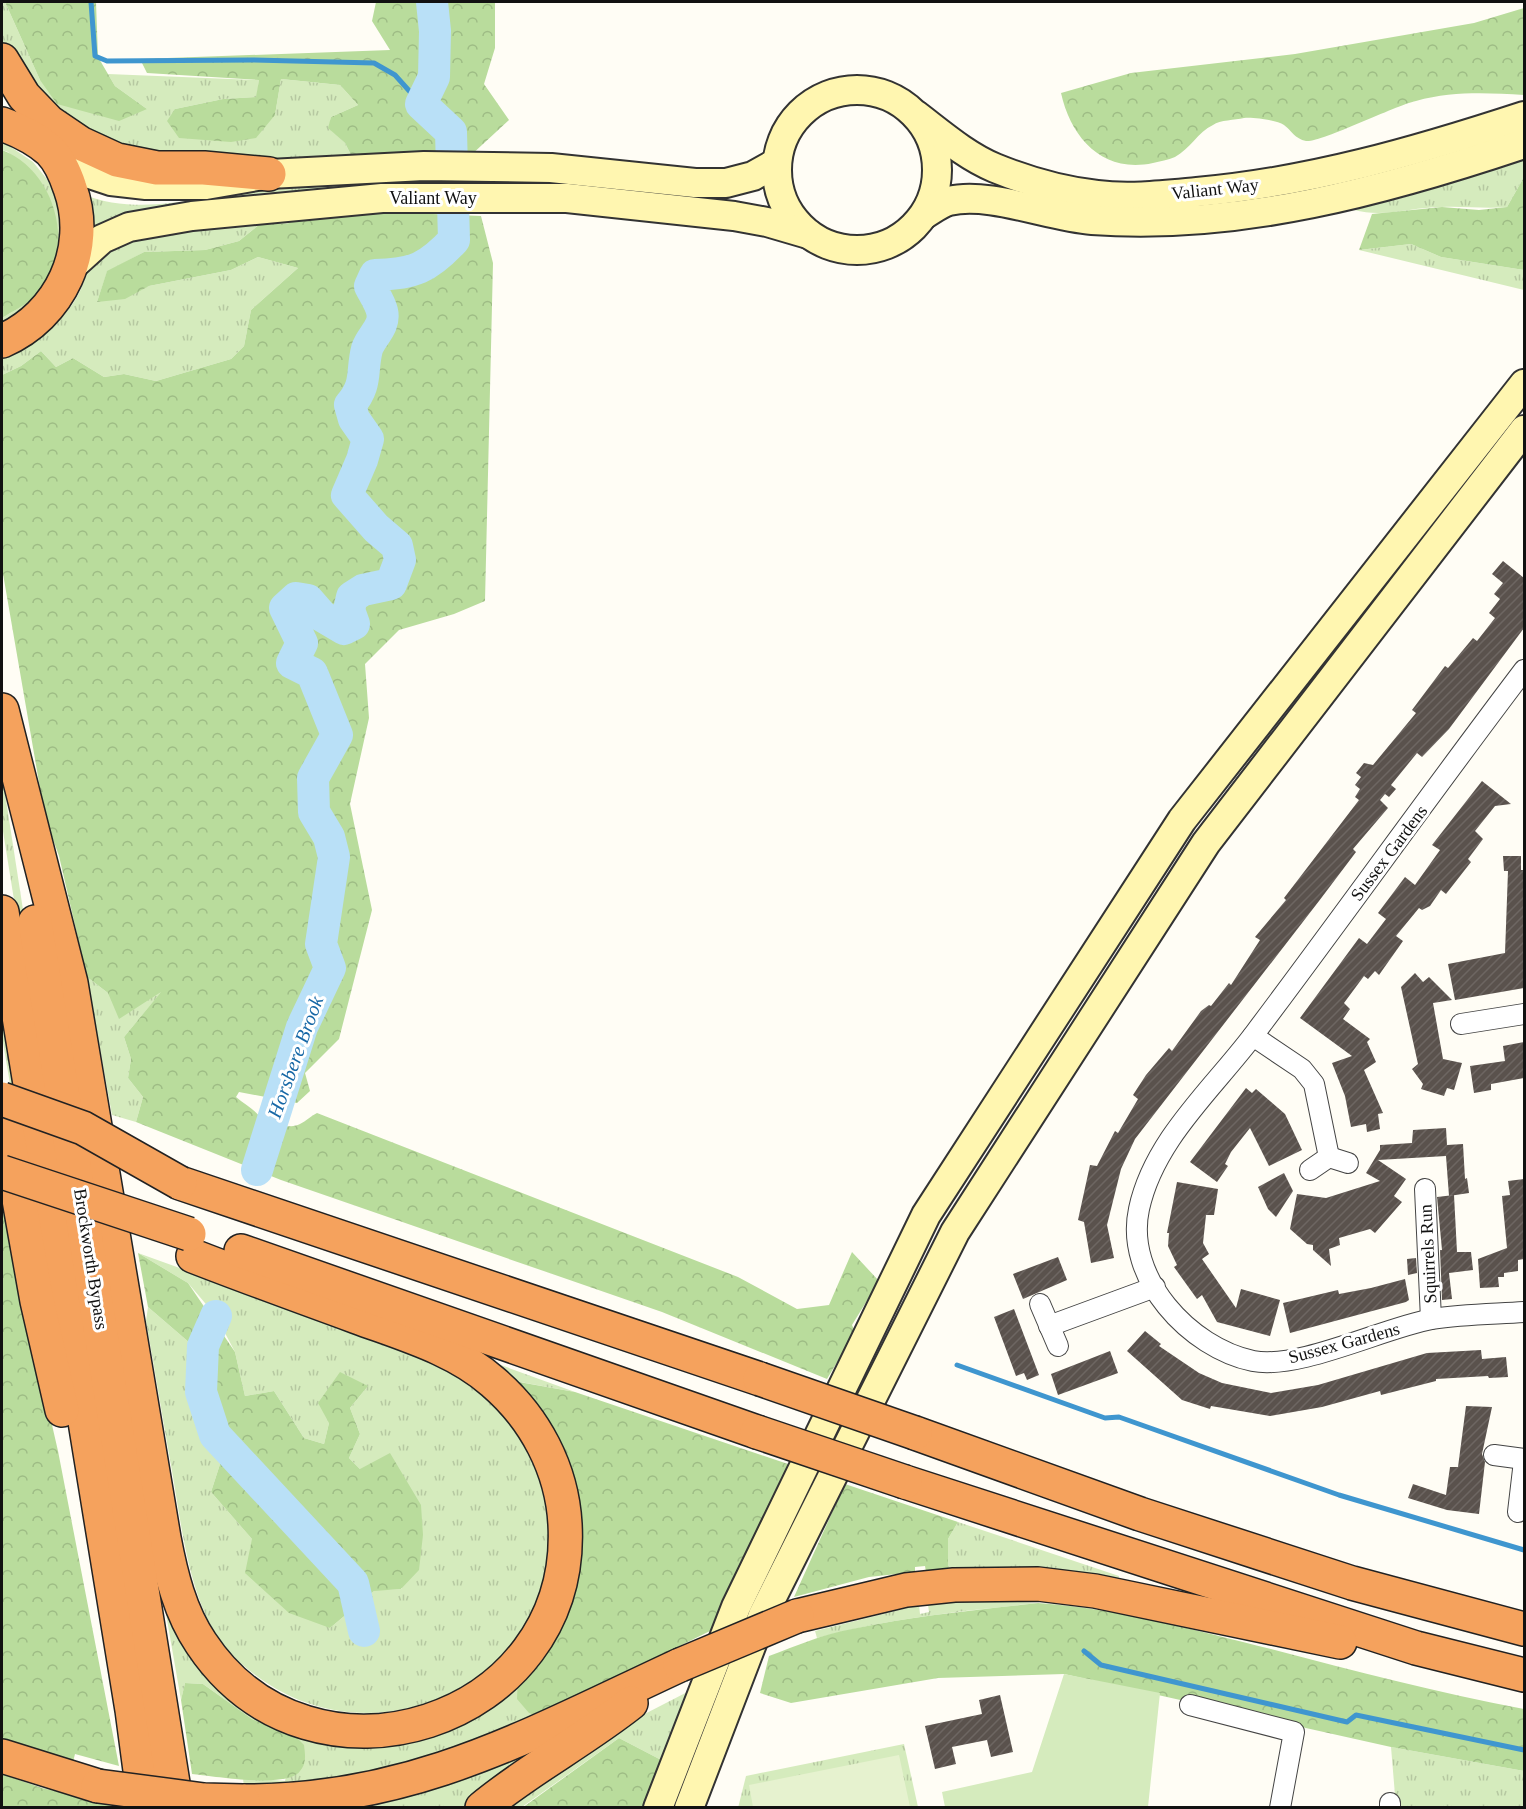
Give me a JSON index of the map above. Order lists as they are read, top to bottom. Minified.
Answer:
{"streets":{"highway":["Brockworth Bypass"],"street":["Valiant Way","Sussex Gardens","Squirrels Run"]},"crossings":[["Sussex Gardens","Squirrels Run"]],"water":["Horsbere Brook"]}
